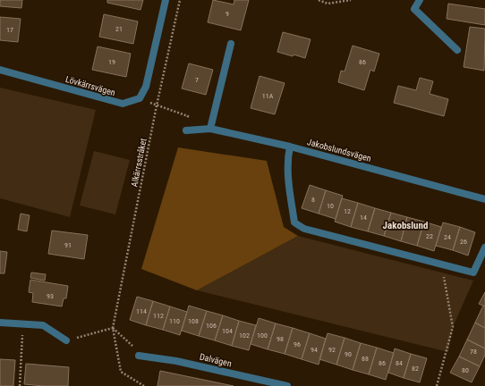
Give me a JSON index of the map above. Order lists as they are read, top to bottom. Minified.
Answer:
{"streets":{"street":["Lövkärrsvägen","Jakobslundsvägen","Dalvägen"],"path":["Alkärrsstråket"]},"districts":["Jakobslund"],"house_numbers":["9","21","17","19","86","7","11A","8","10","12","14","22","24","26","91","93","114","112","110","108","106","104","102","100","98","96","94","92","78","90","88","86","84","82","80"]}
